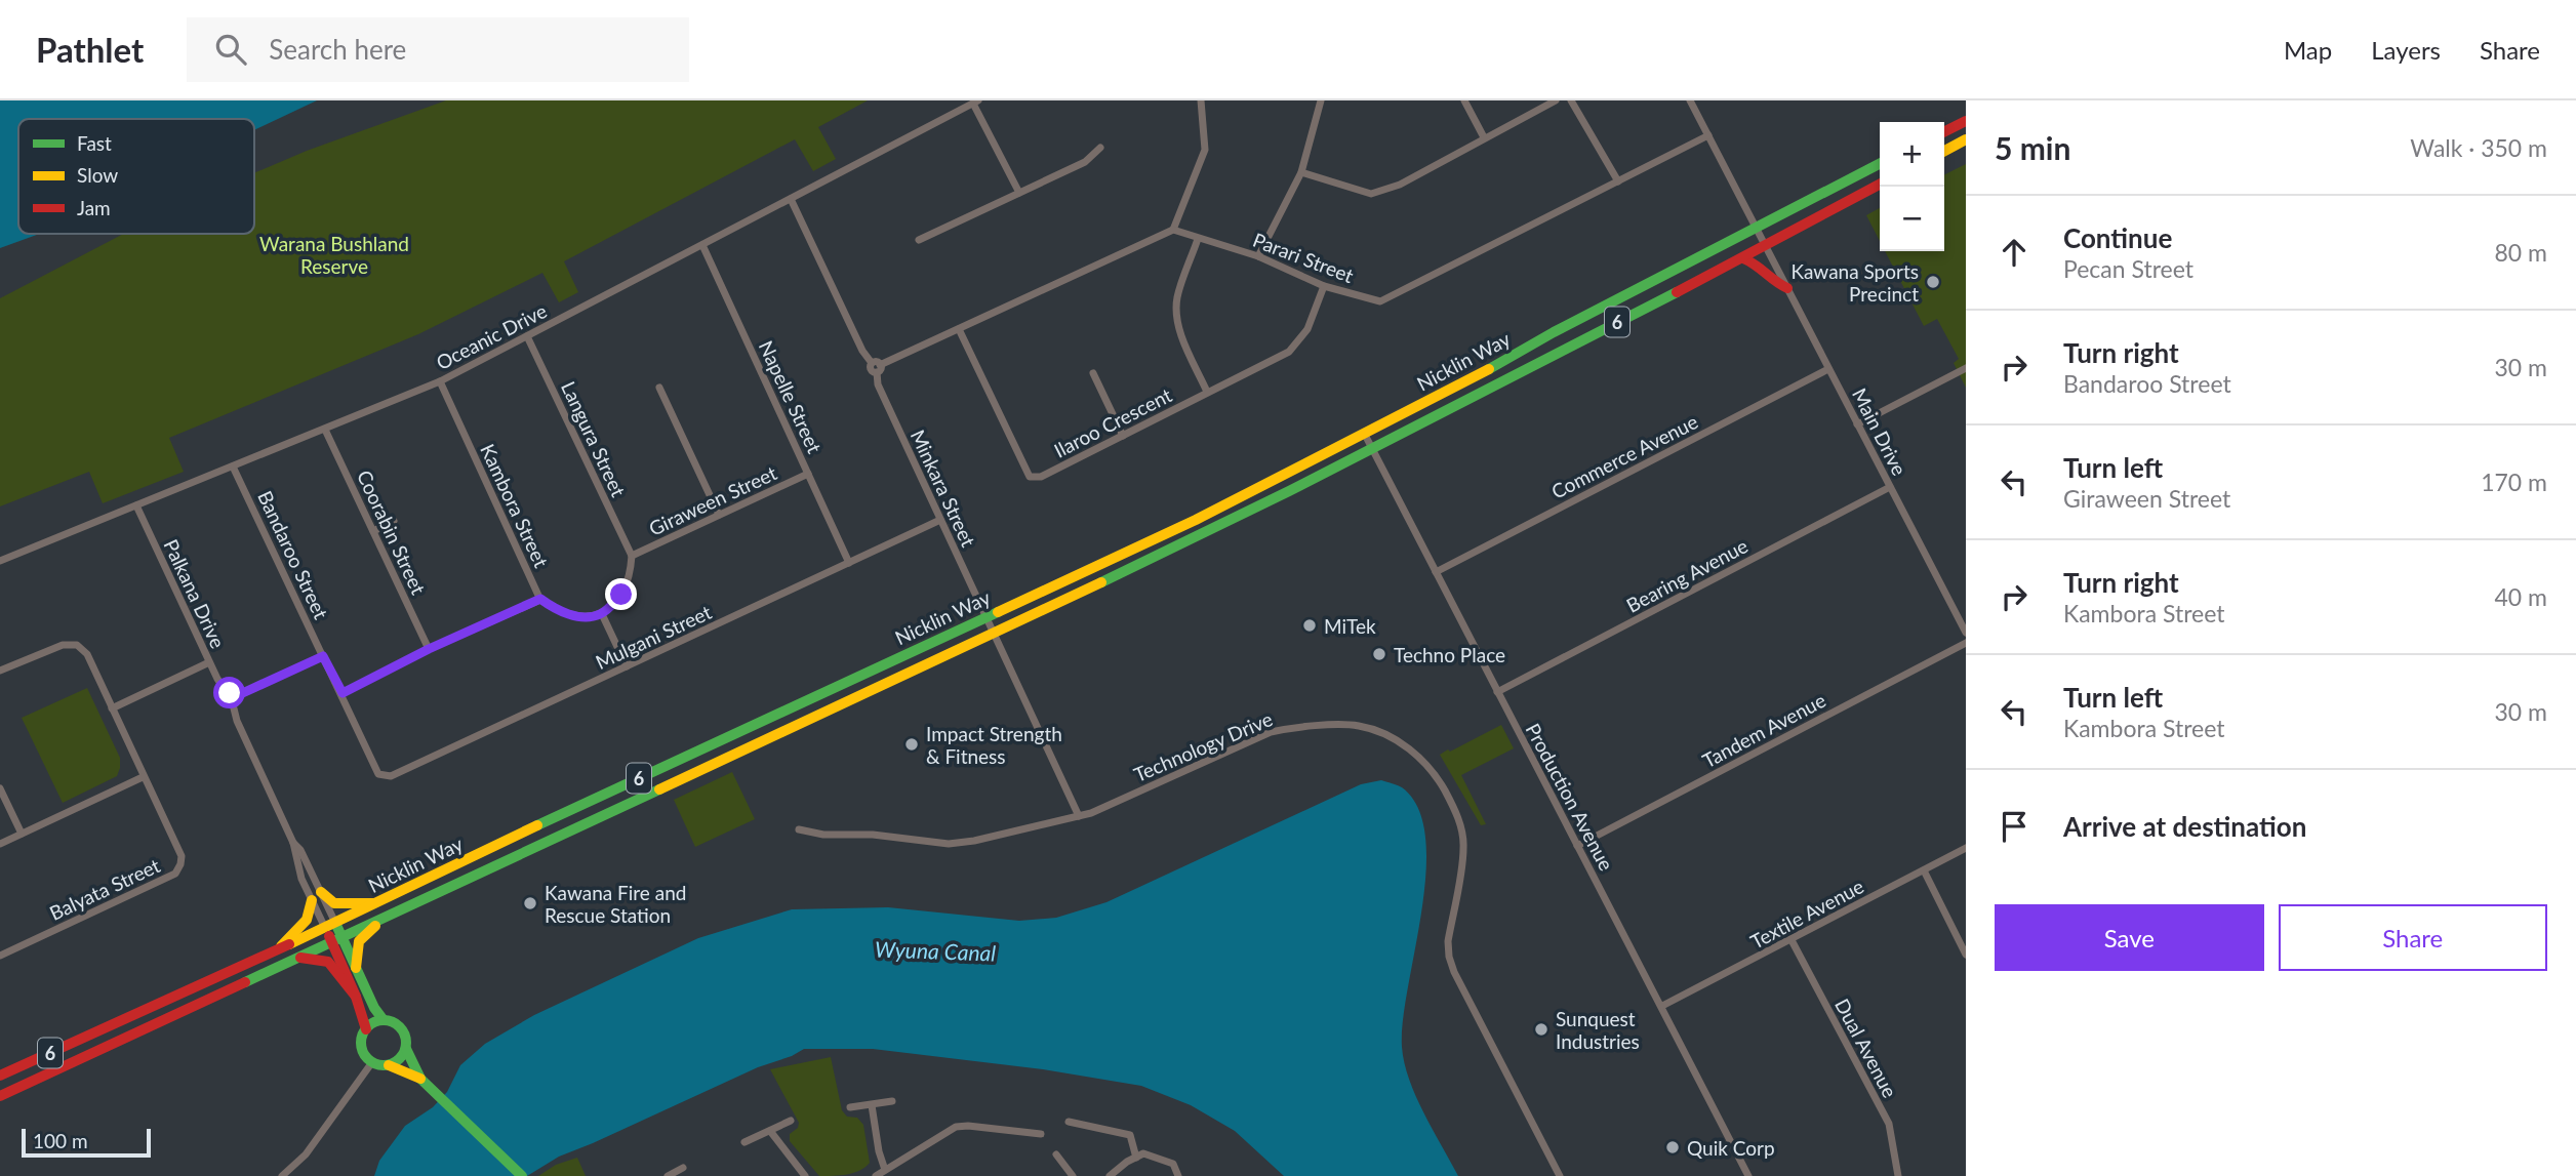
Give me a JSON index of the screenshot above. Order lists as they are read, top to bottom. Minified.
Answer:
{"streets":{"main road":["6","Nicklin Way"],"street":["Parari Street","Oceanic Drive","Napelle Street","Ilaroo Crescent","Main Drive","Langura Street","Commerce Avenue","Minkara Street","Giraween Street","Kambora Street","Coorabin Street","Bandaroo Street","Bearing Avenue","Palkana Drive","Mulgani Street","Tandem Avenue","Technology Drive","Production Avenue","Balyata Street","Textile Avenue","Dual Avenue"]},"crossings":[["Parari Street","Ilaroo Crescent"],["Parari Street","Main Drive"],["Oceanic Drive","Napelle Street"],["Oceanic Drive","Langura Street"],["Oceanic Drive","Minkara Street"],["Oceanic Drive","Kambora Street"],["Oceanic Drive","Coorabin Street"],["Oceanic Drive","Bandaroo Street"],["Oceanic Drive","Palkana Drive"],["Nicklin Way","Main Drive"],["Nicklin Way","Minkara Street"],["Nicklin Way","Palkana Drive"],["Nicklin Way","Production Avenue"],["Napelle Street","Giraween Street"],["Napelle Street","Mulgani Street"],["Main Drive","Commerce Avenue"],["Main Drive","Bearing Avenue"],["Langura Street","Giraween Street"],["Commerce Avenue","Production Avenue"],["Minkara Street","Mulgani Street"],["Minkara Street","Technology Drive"],["Bandaroo Street","Mulgani Street"],["Bearing Avenue","Production Avenue"],["Tandem Avenue","Production Avenue"],["Production Avenue","Textile Avenue"],["Textile Avenue","Dual Avenue"]],"water":["Wyuna Canal"],"parks":["Warana Bushland Reserve"],"places":["Kawana Sports Precinct","MiTek","Techno Place","Impact Strength & Fitness","Kawana Fire and Rescue Station","Sunquest Industries","Quik Corp"],"legend":["Fast","Slow","Jam"],"scale_bar":"100 m","page":{"header":"Pathlet","search":"Search here","nav":["Map","Layers","Share"],"heading":["5 min","Walk · 350 m"],"map_buttons":["+","−"],"list":[["Continue","Pecan Street","80 m"],["Turn right","Bandaroo Street","30 m"],["Turn left","Giraween Street","170 m"],["Turn right","Kambora Street","40 m"],["Turn left","Kambora Street","30 m"],"Arrive at destination"],"buttons":["Save","Share"],"scale":"100 m"}}
